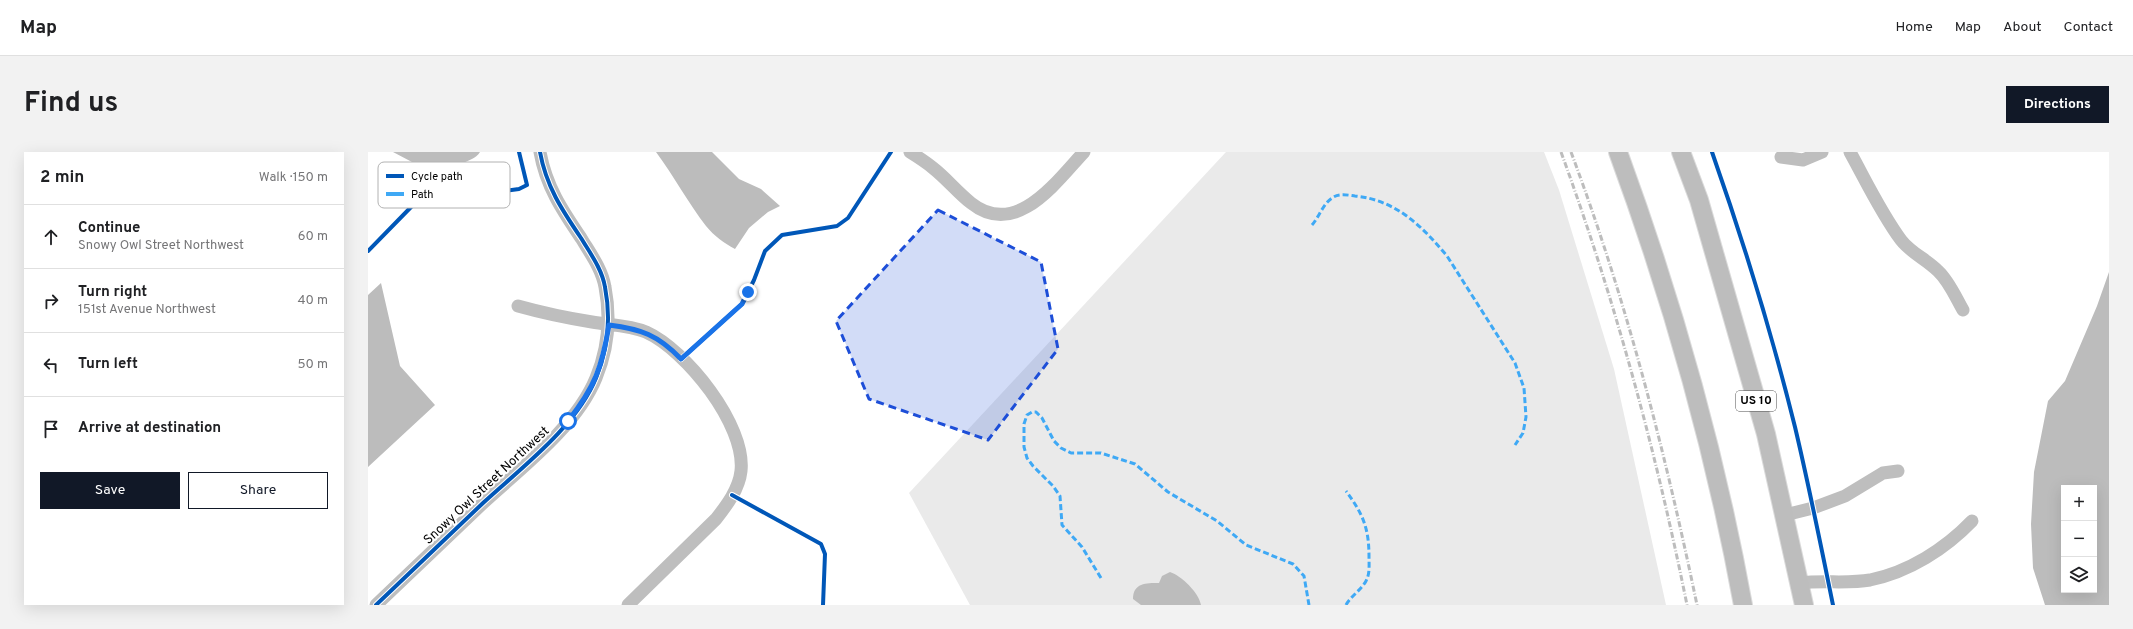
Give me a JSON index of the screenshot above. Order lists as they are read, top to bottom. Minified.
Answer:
{"streets":{"highway":["US 10"],"street":["Snowy Owl Street Northwest"]},"legend":["Cycle path","Path"],"page":{"header":"Map","nav":["Home","Map","About","Contact"],"title":"Find us","buttons":["Directions",["Save","Share"]],"heading":["2 min","Walk · 150 m"],"list":[["Continue","Snowy Owl Street Northwest","60 m"],["Turn right","151st Avenue Northwest","40 m"],["Turn left","50 m"],"Arrive at destination"],"map_buttons":["+","−"]}}
